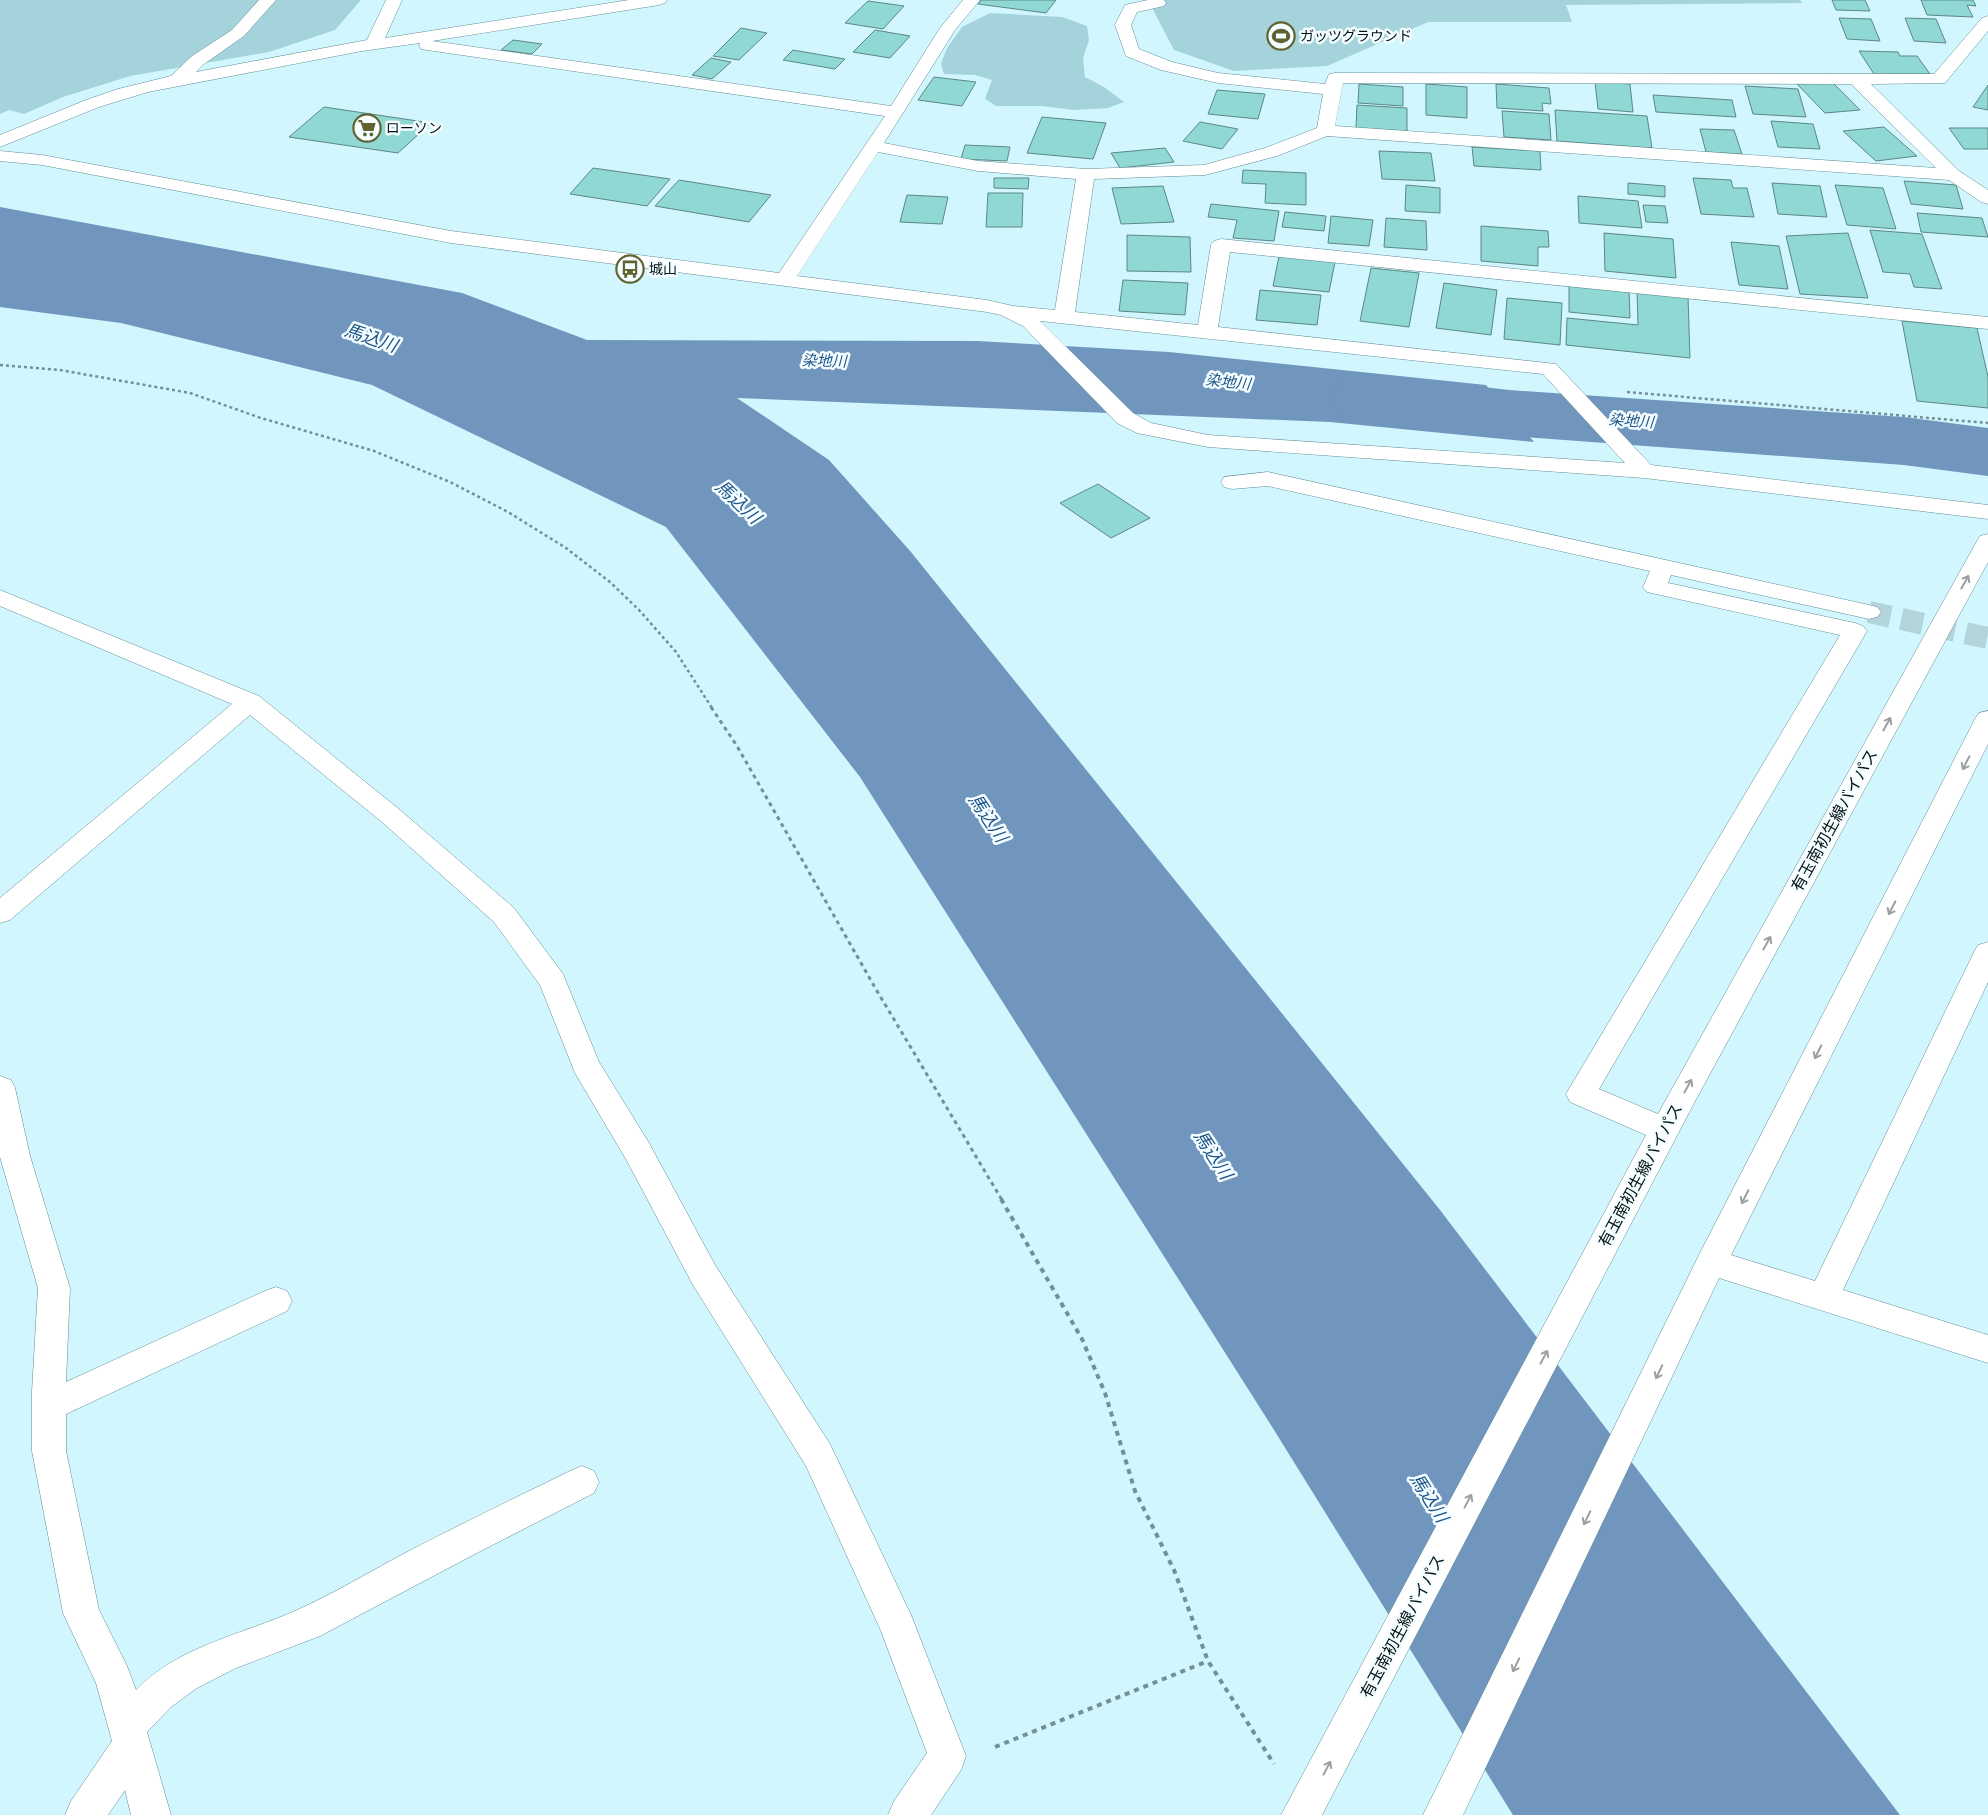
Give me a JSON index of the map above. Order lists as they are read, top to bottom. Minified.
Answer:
{"streets":{"street":["有玉南初生線バイパス"]},"water":["馬込川","染地川"],"places":{"sports":["ガッツグラウンド"],"supermarket":["ローソン"],"bus stop":["城山"]}}
